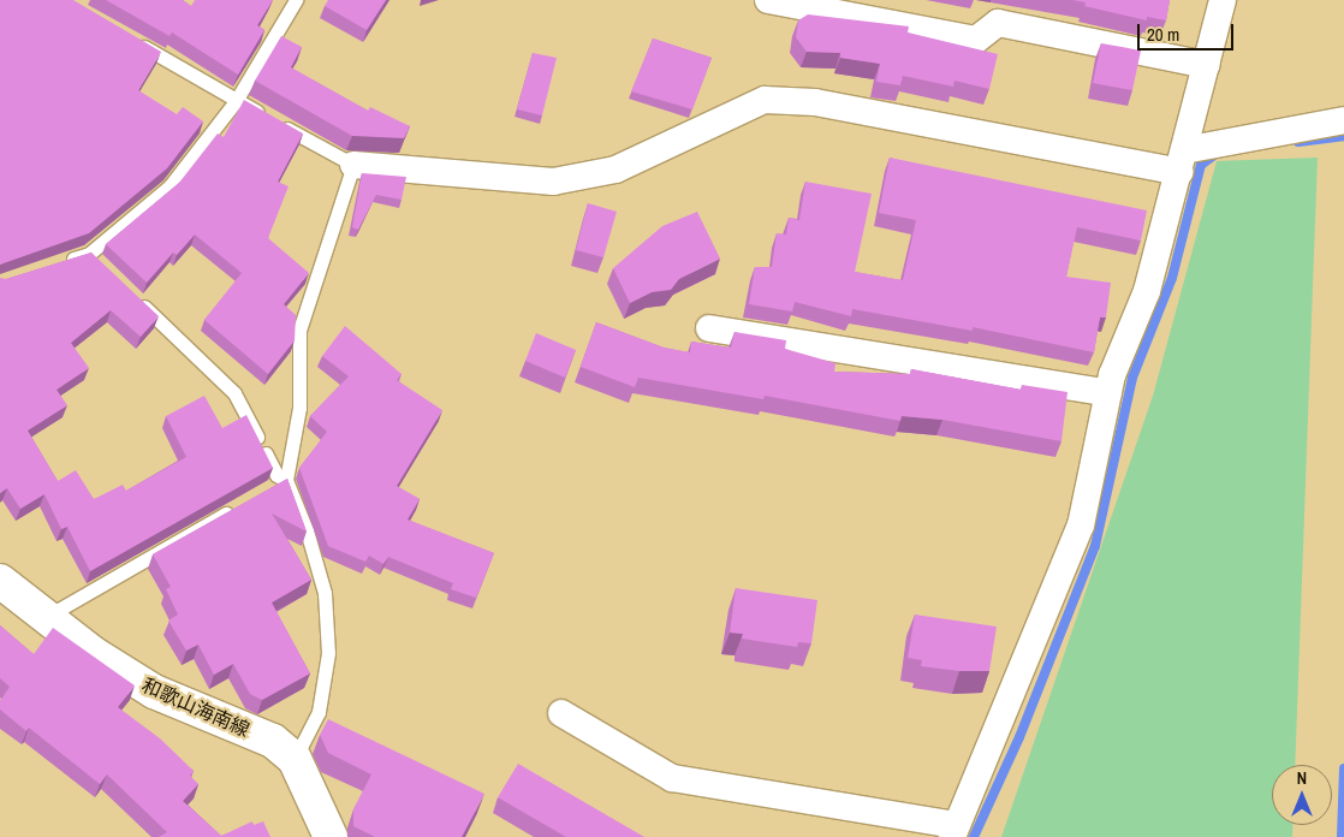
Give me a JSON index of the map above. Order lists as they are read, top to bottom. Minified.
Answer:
{"streets":{"main road":["和歌山海南線"]},"scale_bar":"20 m","north":"top"}
